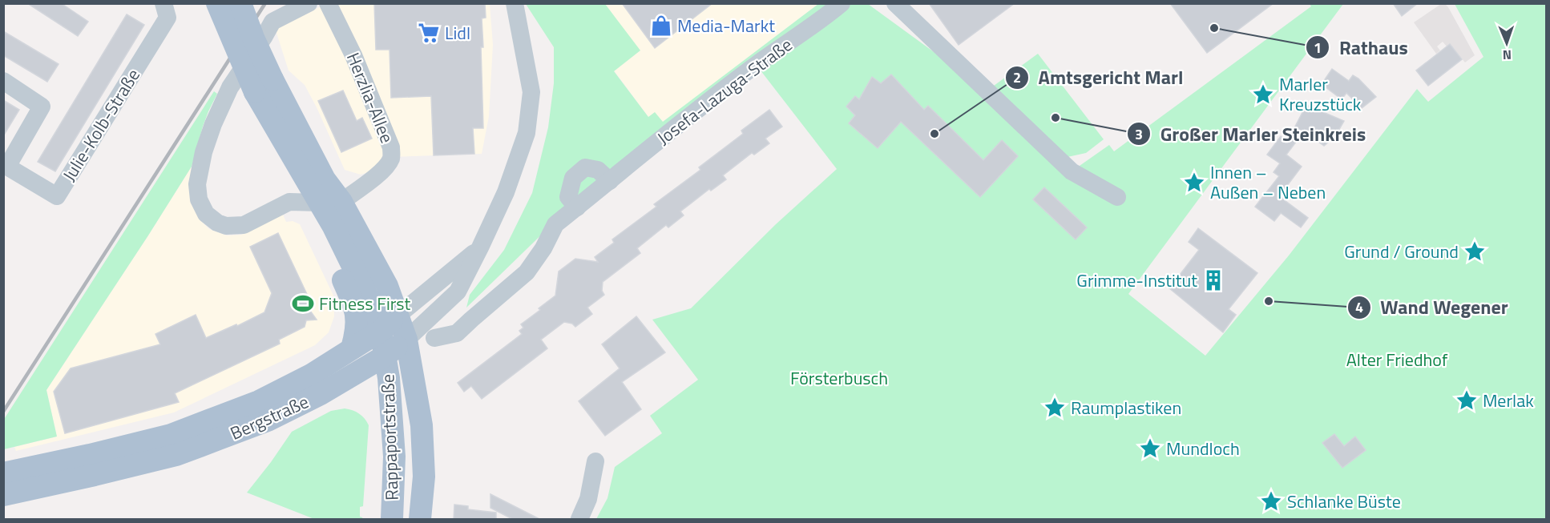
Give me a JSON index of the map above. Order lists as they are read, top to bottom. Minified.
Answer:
{"streets":{"main road":["Bergstraße","Rappaportstraße"],"street":["Josefa-Lazuga-Straße","Herzlia-Allee","Julie-Kolb-Straße"]},"crossings":[["Bergstraße","Rappaportstraße"]],"parks":["Alter Friedhof","Försterbusch"],"places":{"shop":["Media-Markt"],"other":["Rathaus","Großer Marler Steinkreis","Amtsgericht Marl","Wand Wegener"],"supermarket":["Lidl"],"place":["Marler Kreuzstück","Innen – Außen – Neben","Grund / Ground","Merlak","Raumplastiken","Mundloch","Schlanke Büste"],"building":["Grimme-Institut"],"sports":["Fitness First"]},"north":"bottom"}
